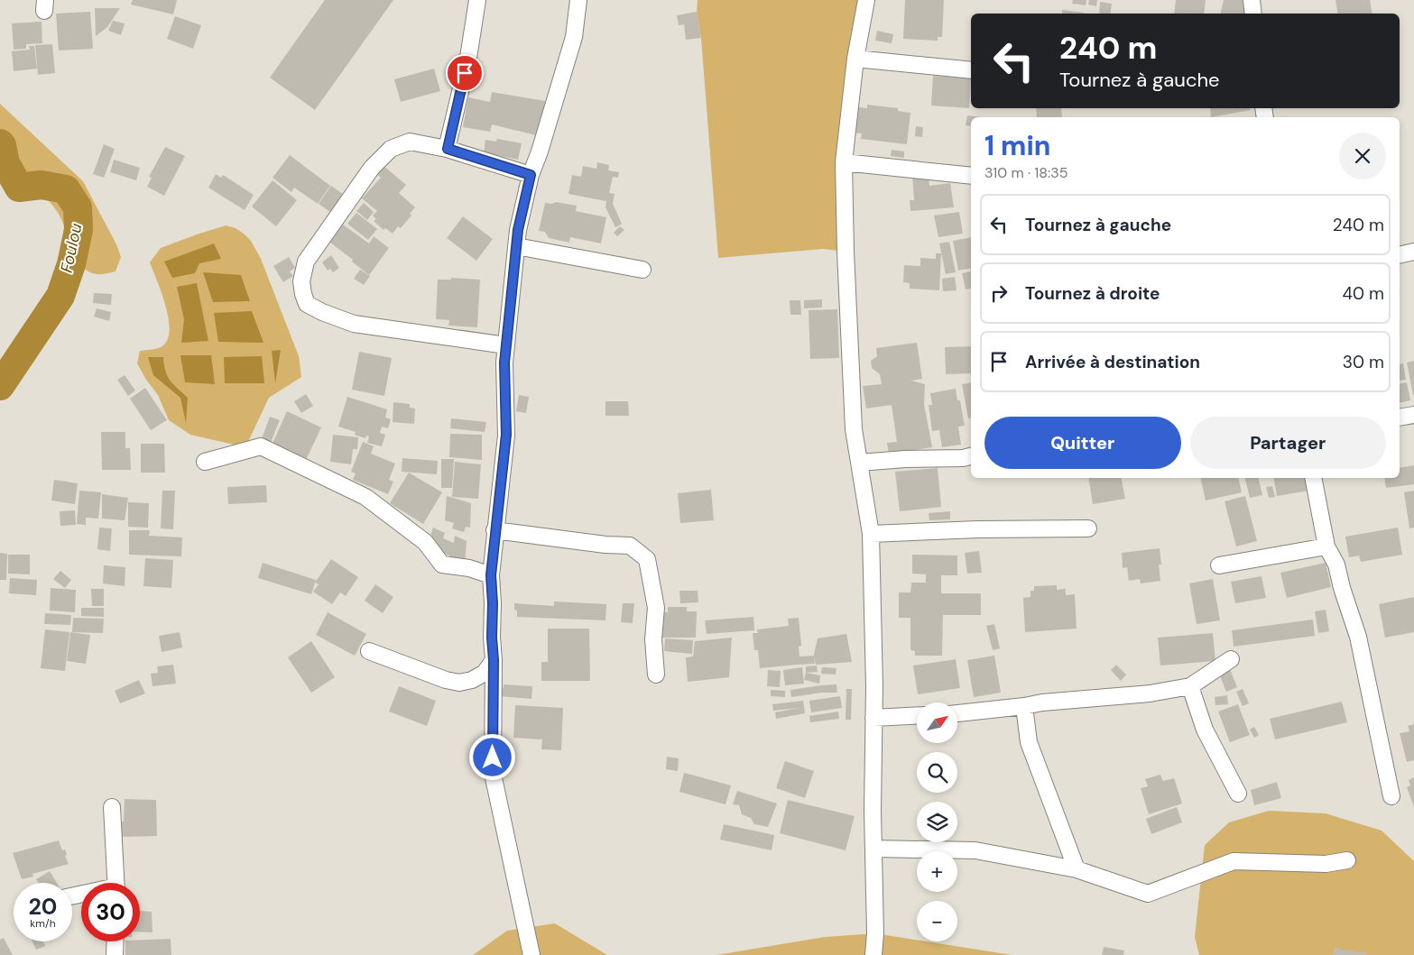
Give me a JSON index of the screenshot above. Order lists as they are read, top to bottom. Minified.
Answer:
{"water":["Foulou"],"north":"top right","page":{"turn":["240 m","Tournez à gauche"],"heading":["1 min","310 m · 18:35"],"list":[{"name":"Tournez à gauche","value":"240 m"},{"name":"Tournez à droite","value":"40 m"},{"name":"Arrivée à destination","value":"30 m"}],"buttons":["Quitter","Partager"],"map_buttons":["+","−"],"speed":"20 km/h","limit":"30"}}
